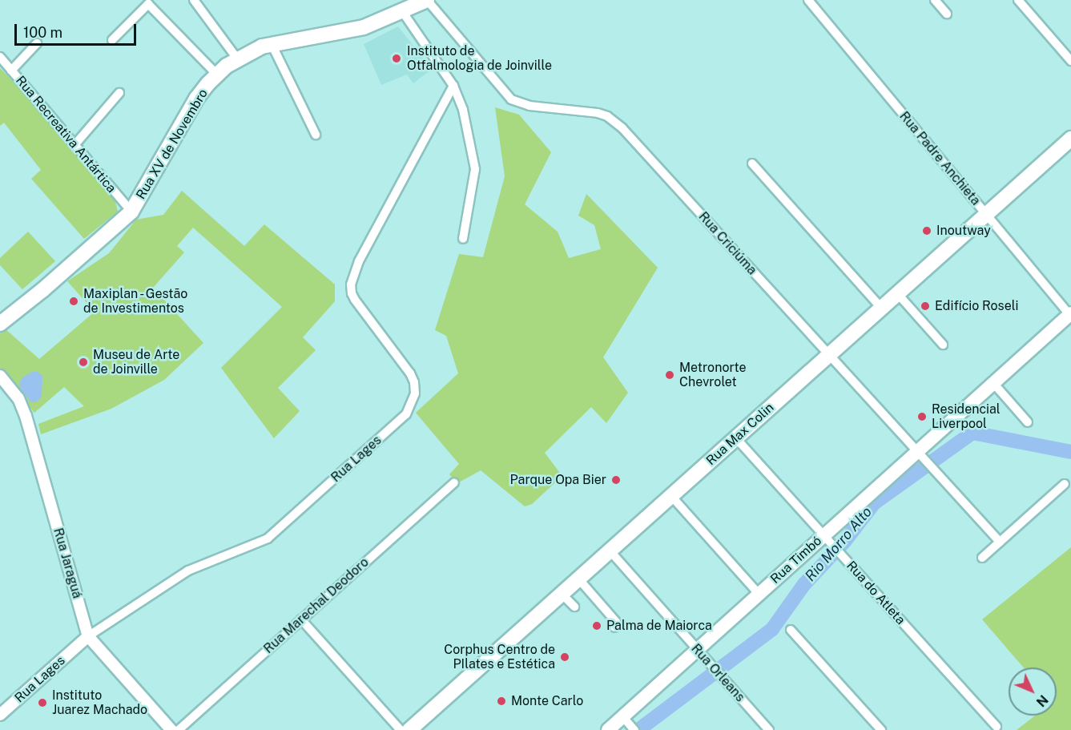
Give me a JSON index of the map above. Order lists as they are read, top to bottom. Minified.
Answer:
{"streets":{"main road":["Rua XV de Novembro","Rua Max Colin","Rua Timbó"],"street":["Rua Recreativa Antártica","Rua Padre Anchieta","Rua Criciúma","Rua Lages","Rua Jaraguá","Rua do Atleta","Rua Marechal Deodoro","Rua Orleans"]},"crossings":[["Rua Recreativa Antártica","Rua XV de Novembro"],["Rua XV de Novembro","Rua Criciúma"],["Rua Padre Anchieta","Rua Max Colin"],["Rua Padre Anchieta","Rua Timbó"],["Rua Criciúma","Rua Max Colin"],["Rua Criciúma","Rua Timbó"],["Rua Max Colin","Rua do Atleta"],["Rua Max Colin","Rua Orleans"],["Rua Lages","Rua Jaraguá"],["Rua Timbó","Rua do Atleta"],["Rua Timbó","Rua Orleans"]],"water":["Rio Morro Alto"],"places":["Instituto de Otfalmologia de Joinville","Inoutway","Maxiplan - Gestão de Investimentos","Edifício Roseli","Museu de Arte de Joinville","Metronorte Chevrolet","Residencial Liverpool","Parque Opa Bier","Palma de Maiorca","Corphus Centro de PIlates e Estética","Monte Carlo","Instituto Juarez Machado"],"scale_bar":"100 m","north":"bottom right"}
